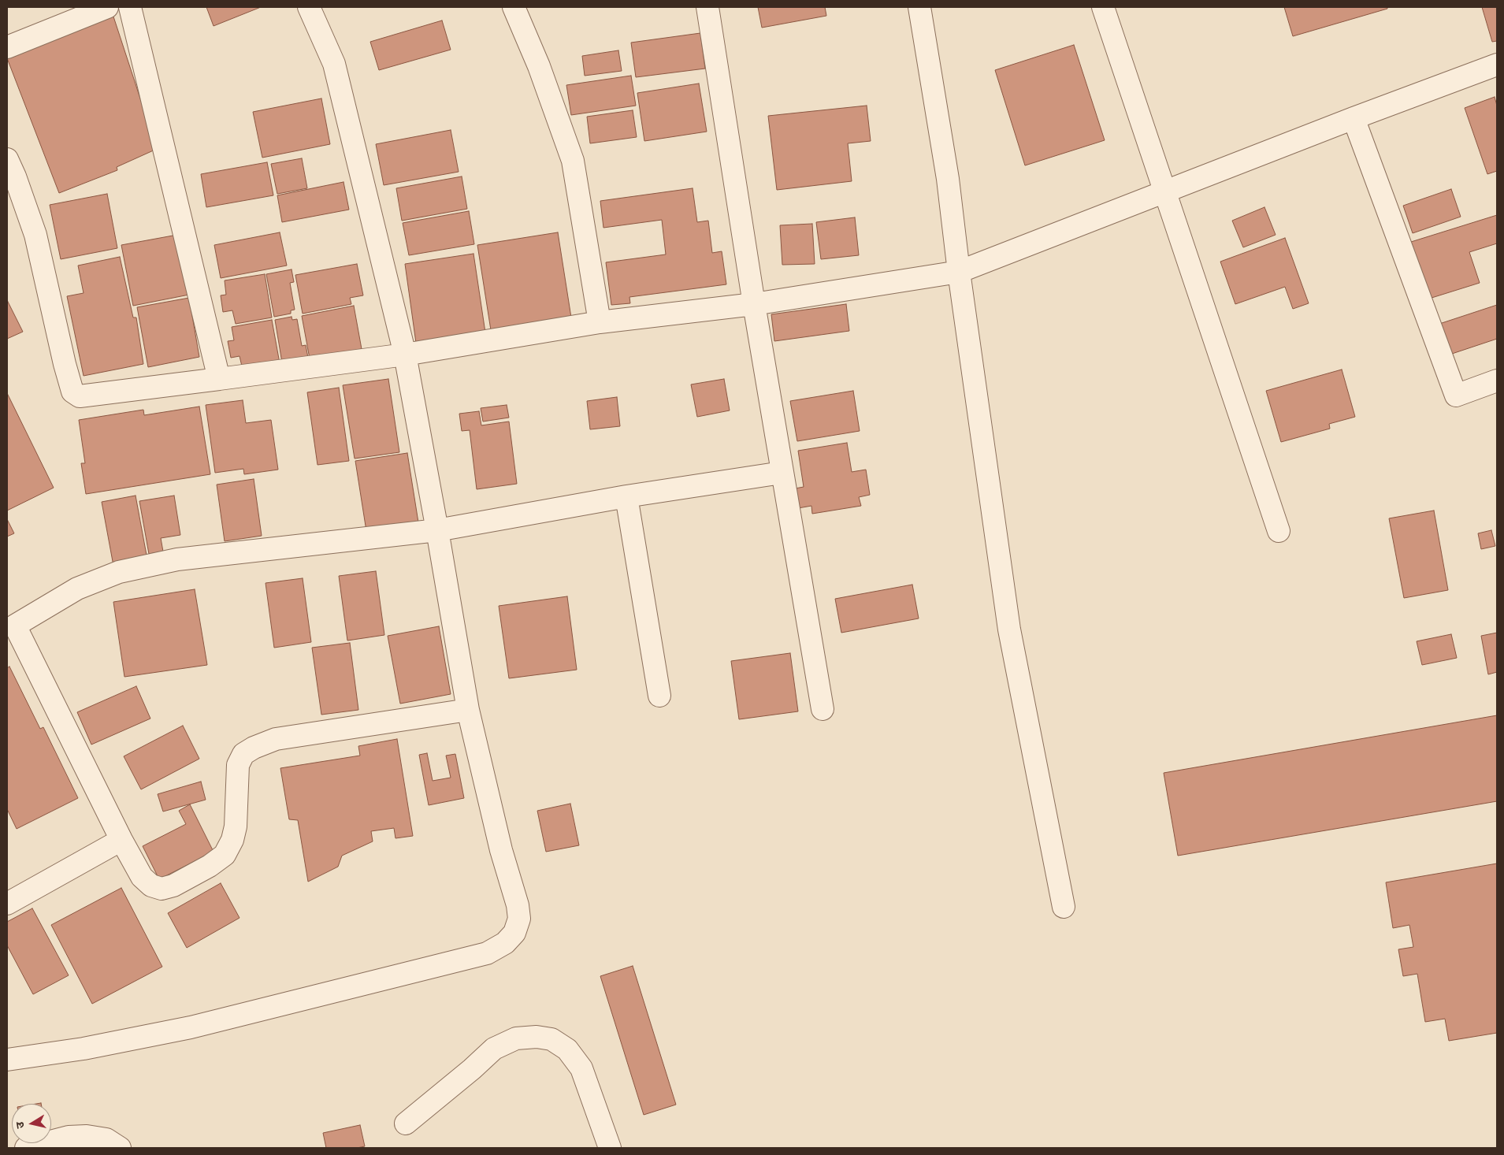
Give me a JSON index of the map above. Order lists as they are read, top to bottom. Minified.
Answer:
{"north":"left"}
